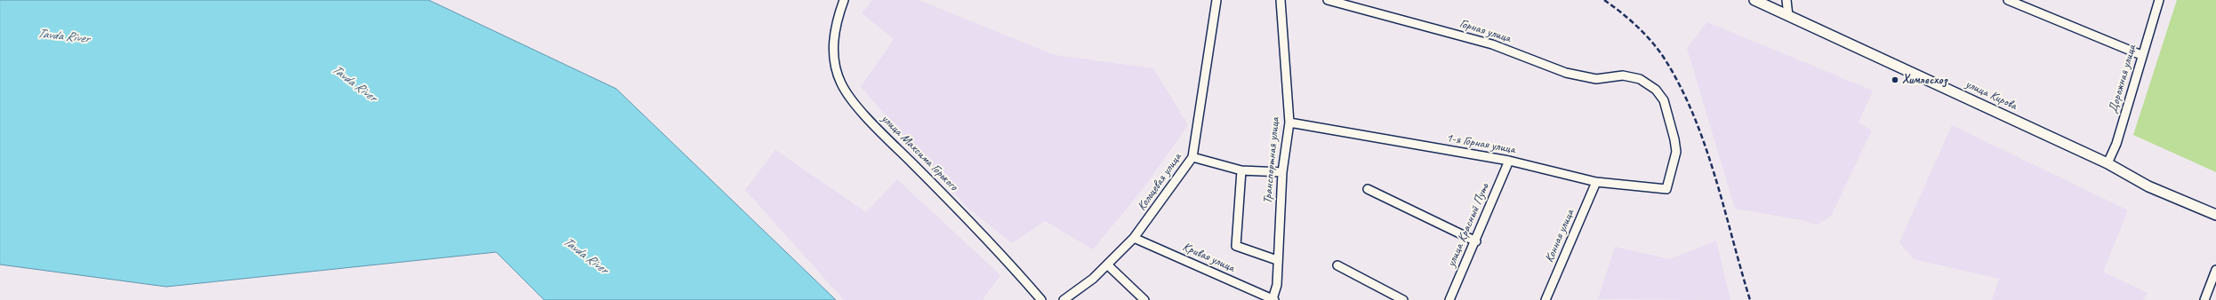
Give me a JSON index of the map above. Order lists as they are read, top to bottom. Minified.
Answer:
{"streets":{"main road":["улица Кирова"],"street":["Горная улица","Дорожная улица","1-я Горная улица","улица Максима Горького","Транспортная улица","Кольцевая улица","улица Красный Путь","Конная улица","Кривая улица"]},"crossings":[["Горная улица","1-я Горная улица"],["Дорожная улица","улица Кирова"],["1-я Горная улица","Транспортная улица"],["1-я Горная улица","улица Красный Путь"],["1-я Горная улица","Конная улица"],["Транспортная улица","Кривая улица"],["Кольцевая улица","Кривая улица"]],"water":["Tavda River"],"places":["Химлесхоз"]}
